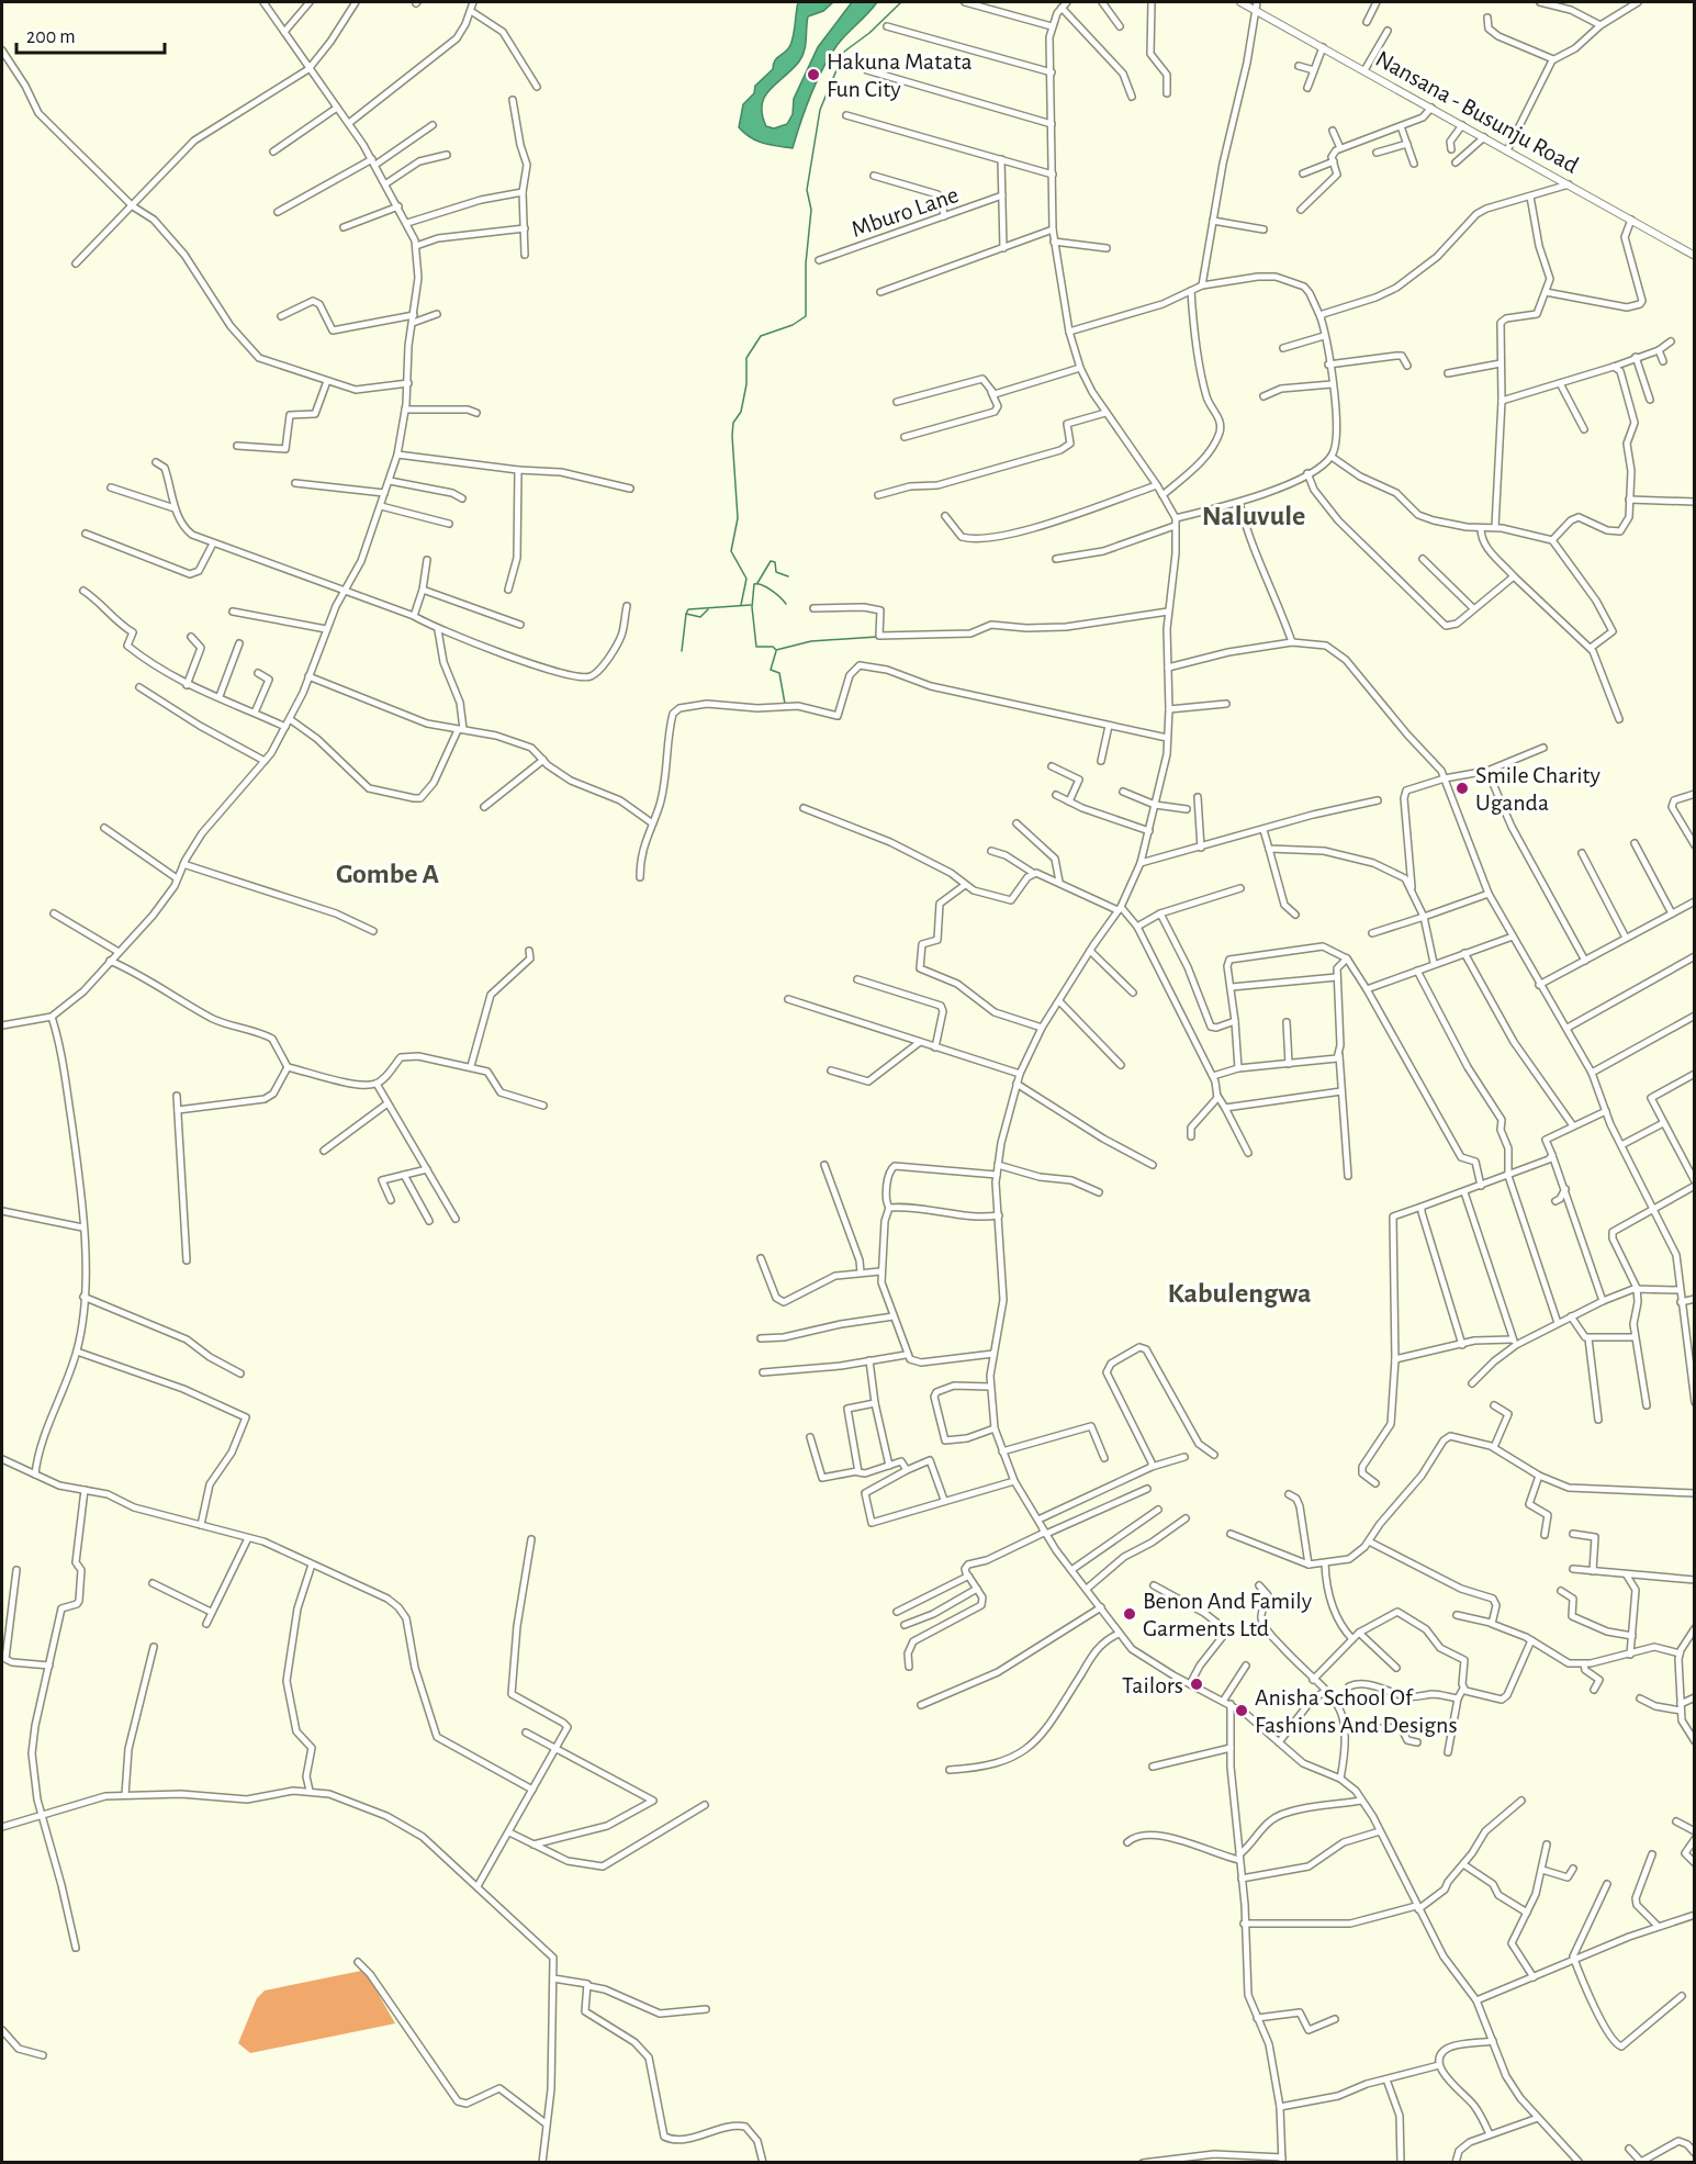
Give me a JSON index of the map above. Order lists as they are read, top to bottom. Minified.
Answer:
{"streets":{"main road":["Nansana - Busunju Road"],"street":["Mburo Lane"]},"districts":["Naluvule","Gombe A","Kabulengwa"],"places":["Hakuna Matata Fun City","Smile Charity Uganda","Benon And Family Garments Ltd","Tailors","Anisha School Of Fashions And Designs"],"scale_bar":"200 m"}
